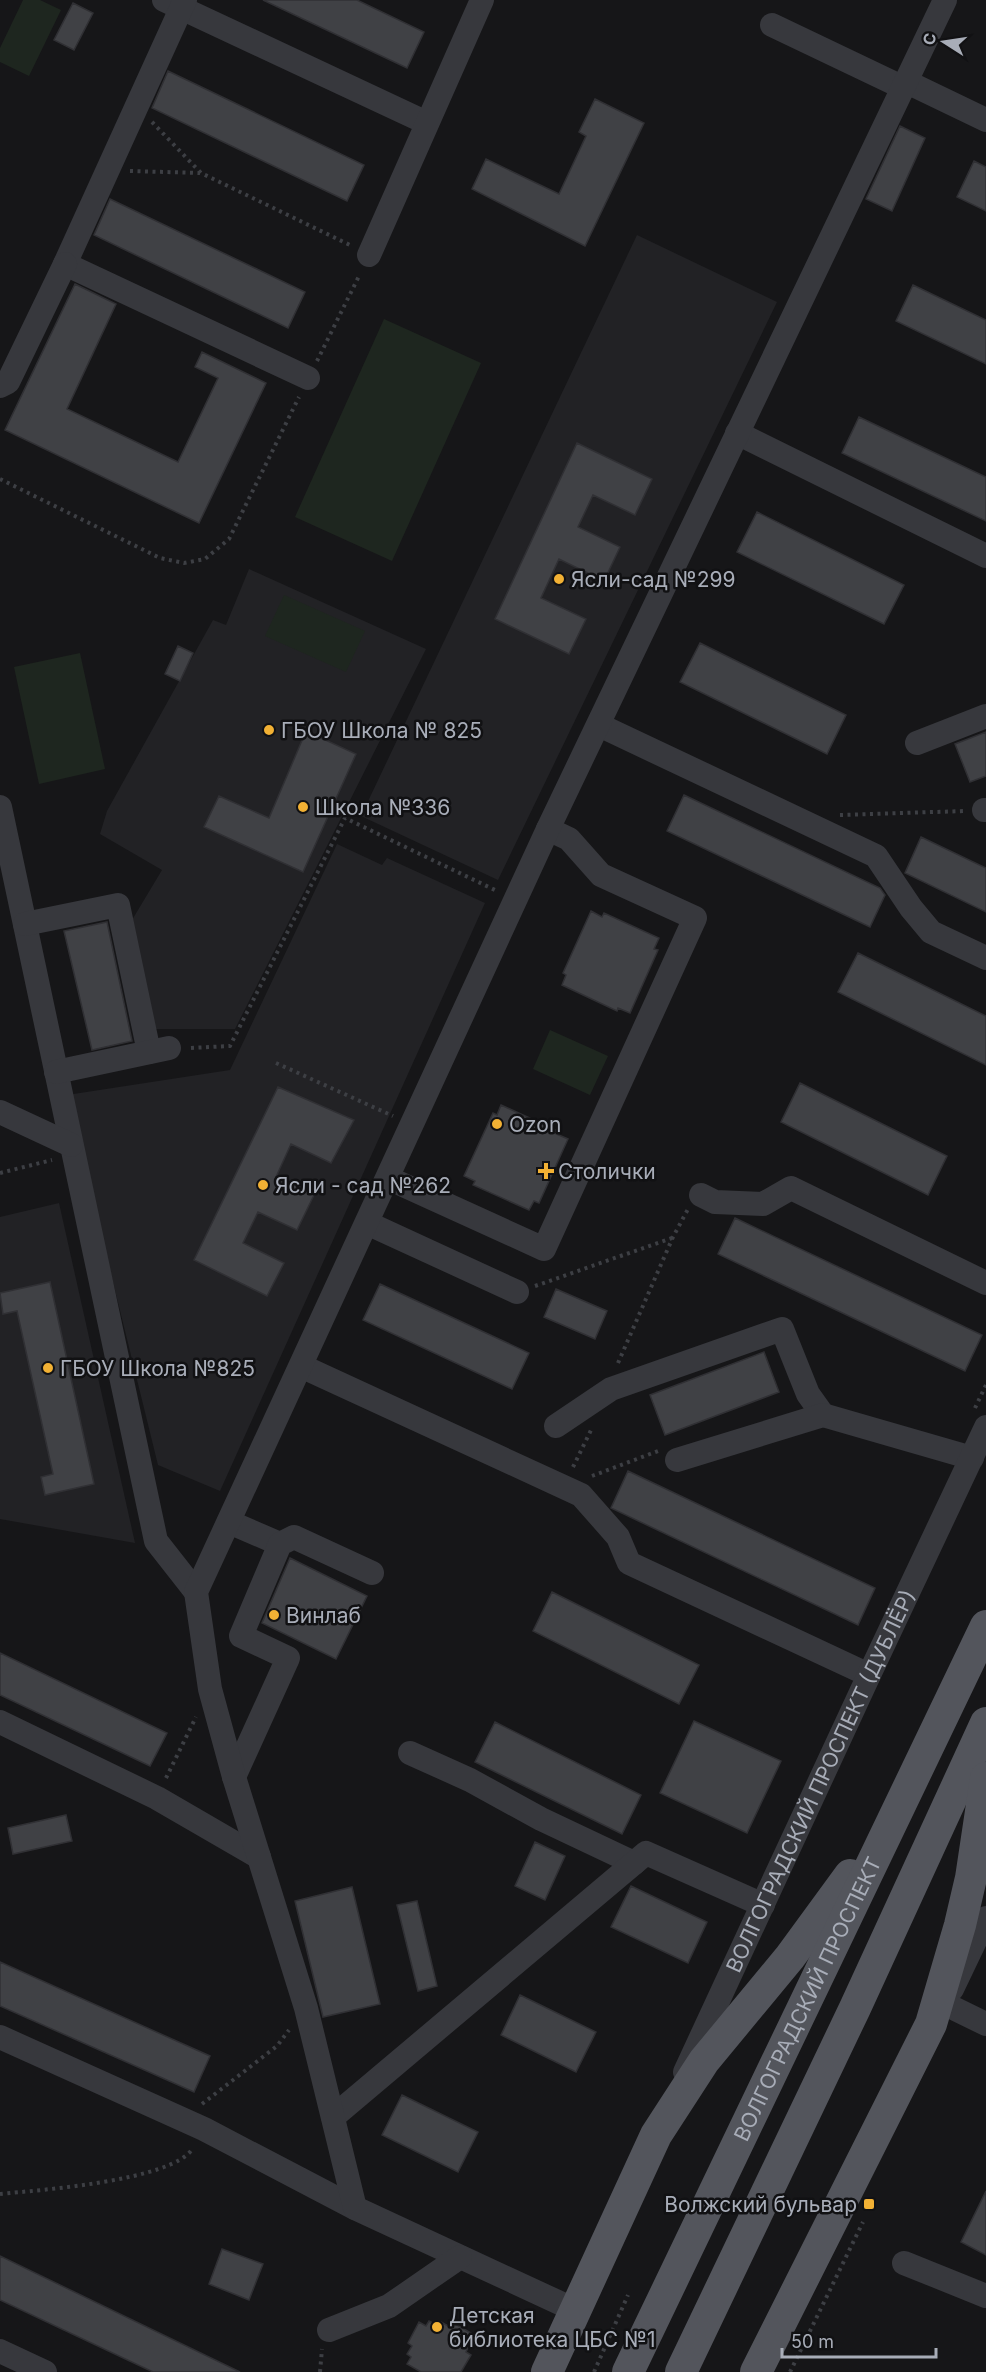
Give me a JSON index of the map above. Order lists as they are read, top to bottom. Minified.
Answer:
{"streets":{"main road":["ВОЛГОГРАДСКИЙ ПРОСПЕКТ (ДУБЛЁР)","ВОЛГОГРАДСКИЙ ПРОСПЕКТ"]},"crossings":[["ВОЛГОГРАДСКИЙ ПРОСПЕКТ (ДУБЛЁР)","ВОЛГОГРАДСКИЙ ПРОСПЕКТ"]],"places":{"other":["Ясли-сад №299","ГБОУ Школа № 825","Школа №336","Ozon","Ясли - сад №262","ГБОУ Школа №825","Винлаб","Детская библиотека ЦБС №1"],"health":["Столички"],"transit":["Волжский бульвар"]},"scale_bar":"50 m","north":"left"}
